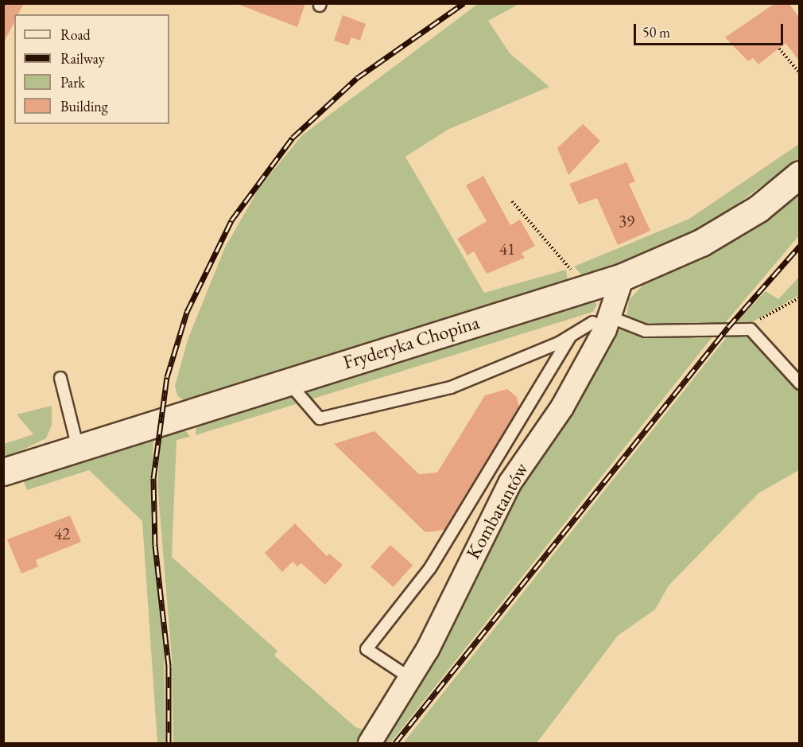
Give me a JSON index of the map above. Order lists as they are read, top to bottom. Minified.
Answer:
{"streets":{"street":["Fryderyka Chopina","Kombatantów"]},"crossings":[["Fryderyka Chopina","Kombatantów"]],"house_numbers":["39","41","42"],"legend":["Road","Railway","Park","Building"],"scale_bar":"50 m"}
